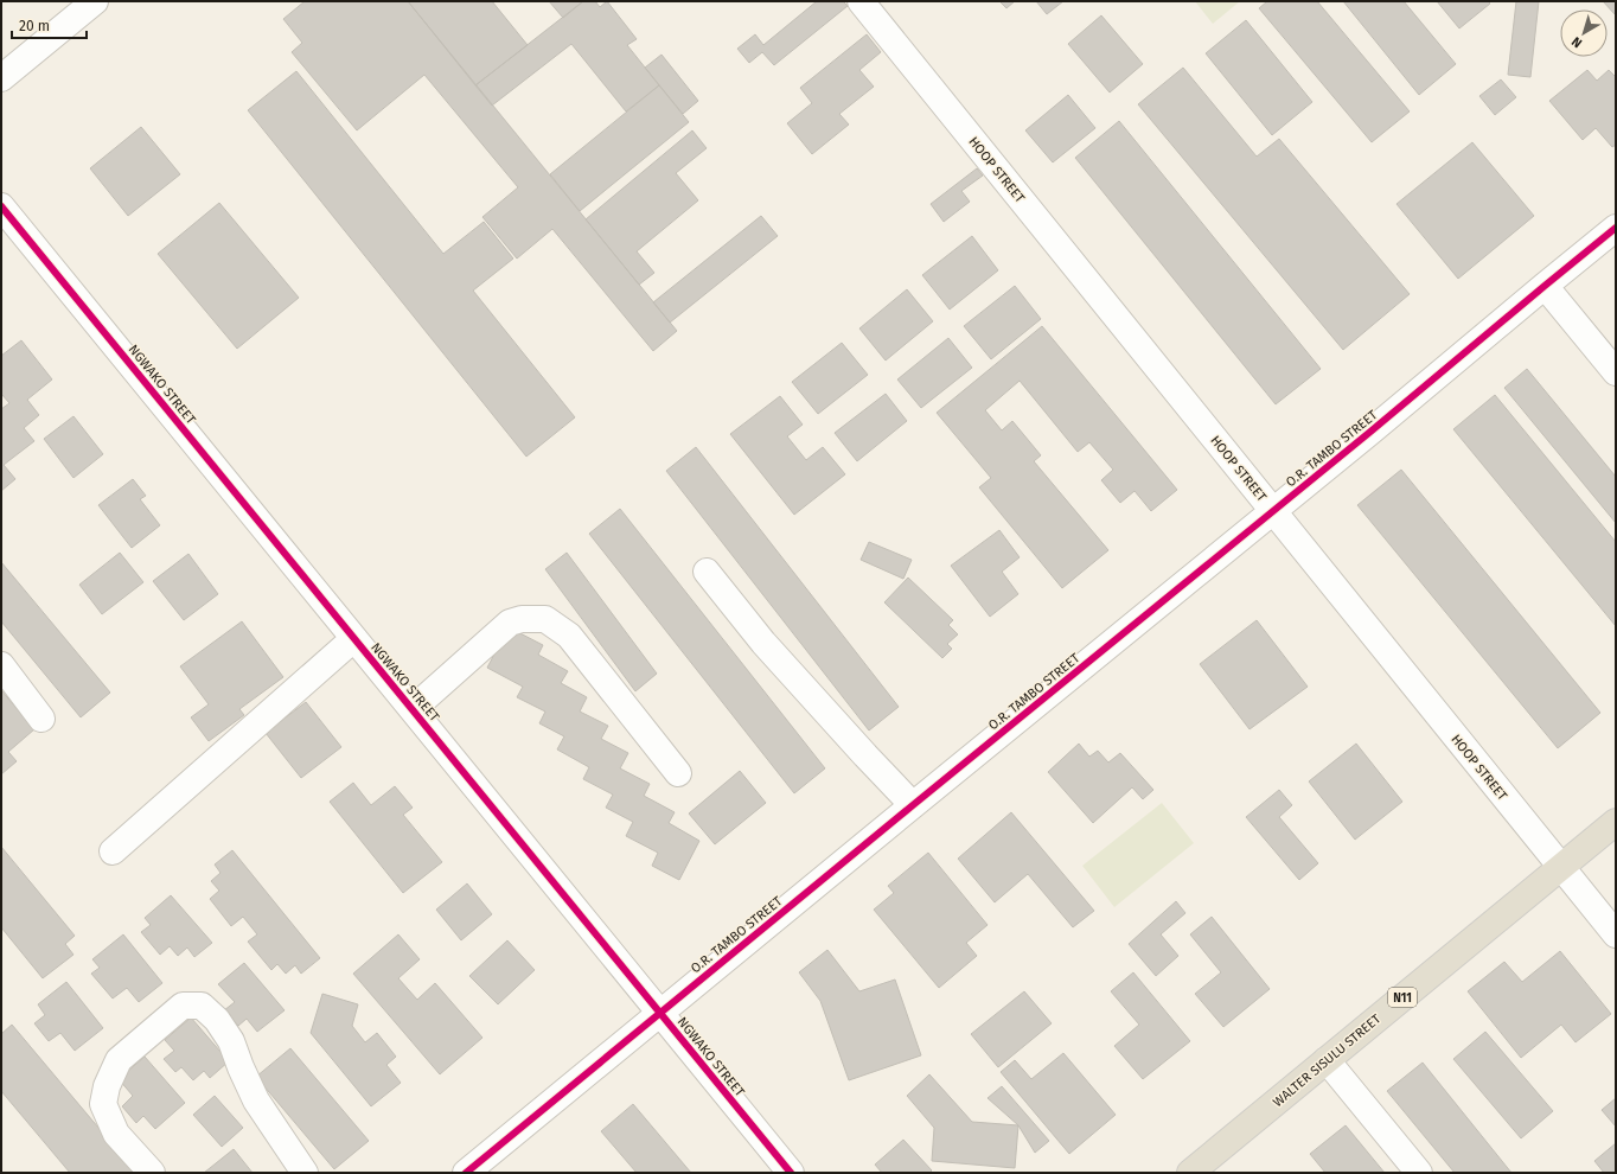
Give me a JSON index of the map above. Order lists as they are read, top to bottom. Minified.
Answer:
{"streets":{"highway":["N11","WALTER SISULU STREET"],"street":["HOOP STREET","NGWAKO STREET","O.R. TAMBO STREET"]},"crossings":[["HOOP STREET","O.R. TAMBO STREET"],["HOOP STREET","WALTER SISULU STREET"],["NGWAKO STREET","O.R. TAMBO STREET"]],"scale_bar":"20 m","north":"bottom left"}
